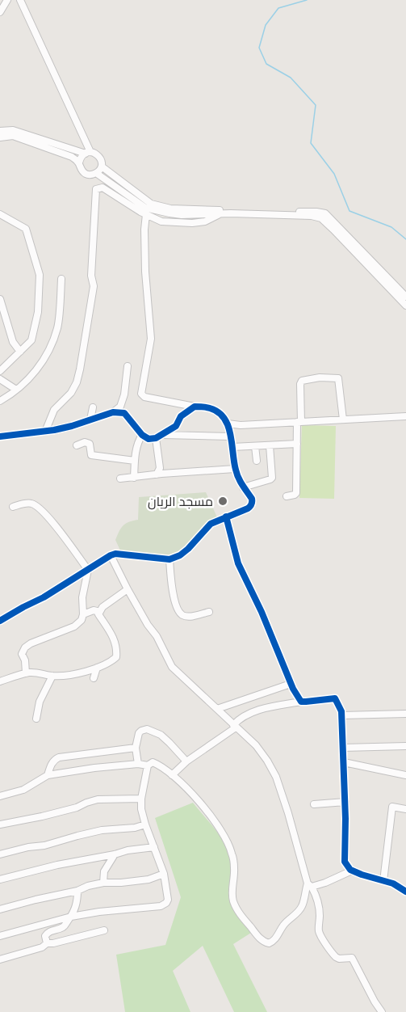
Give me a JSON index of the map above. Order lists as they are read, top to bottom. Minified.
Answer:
{"places":["مسجد الريان"]}
